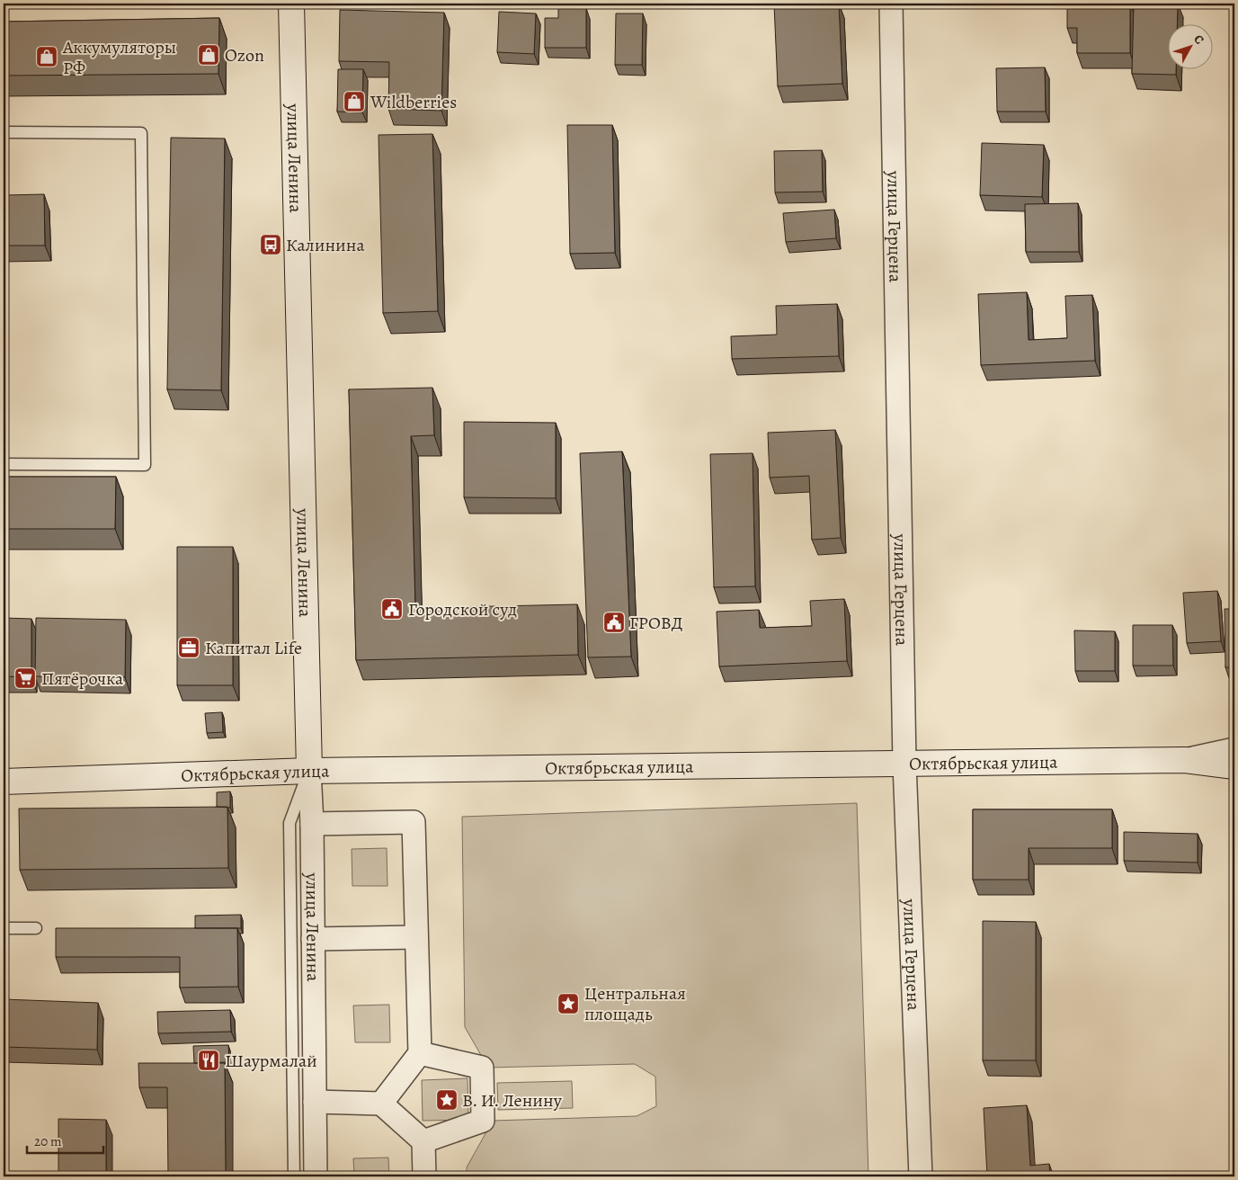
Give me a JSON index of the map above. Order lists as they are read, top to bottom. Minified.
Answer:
{"streets":{"street":["улица Ленина","улица Герцена","Октябрьская улица"]},"crossings":[["улица Ленина","Октябрьская улица"],["улица Герцена","Октябрьская улица"]],"places":{"shop":["Ozon","Аккумуляторы РФ","Wildberries"],"bus stop":["Калинина"],"public building":["Городской суд","ГРОВД"],"office":["Капитал Life"],"supermarket":["Пятёрочка"],"place":["Центральная площадь","В. И. Ленину"],"restaurant":["Шаурмалай"]},"scale_bar":"20 m","north":"top right"}
